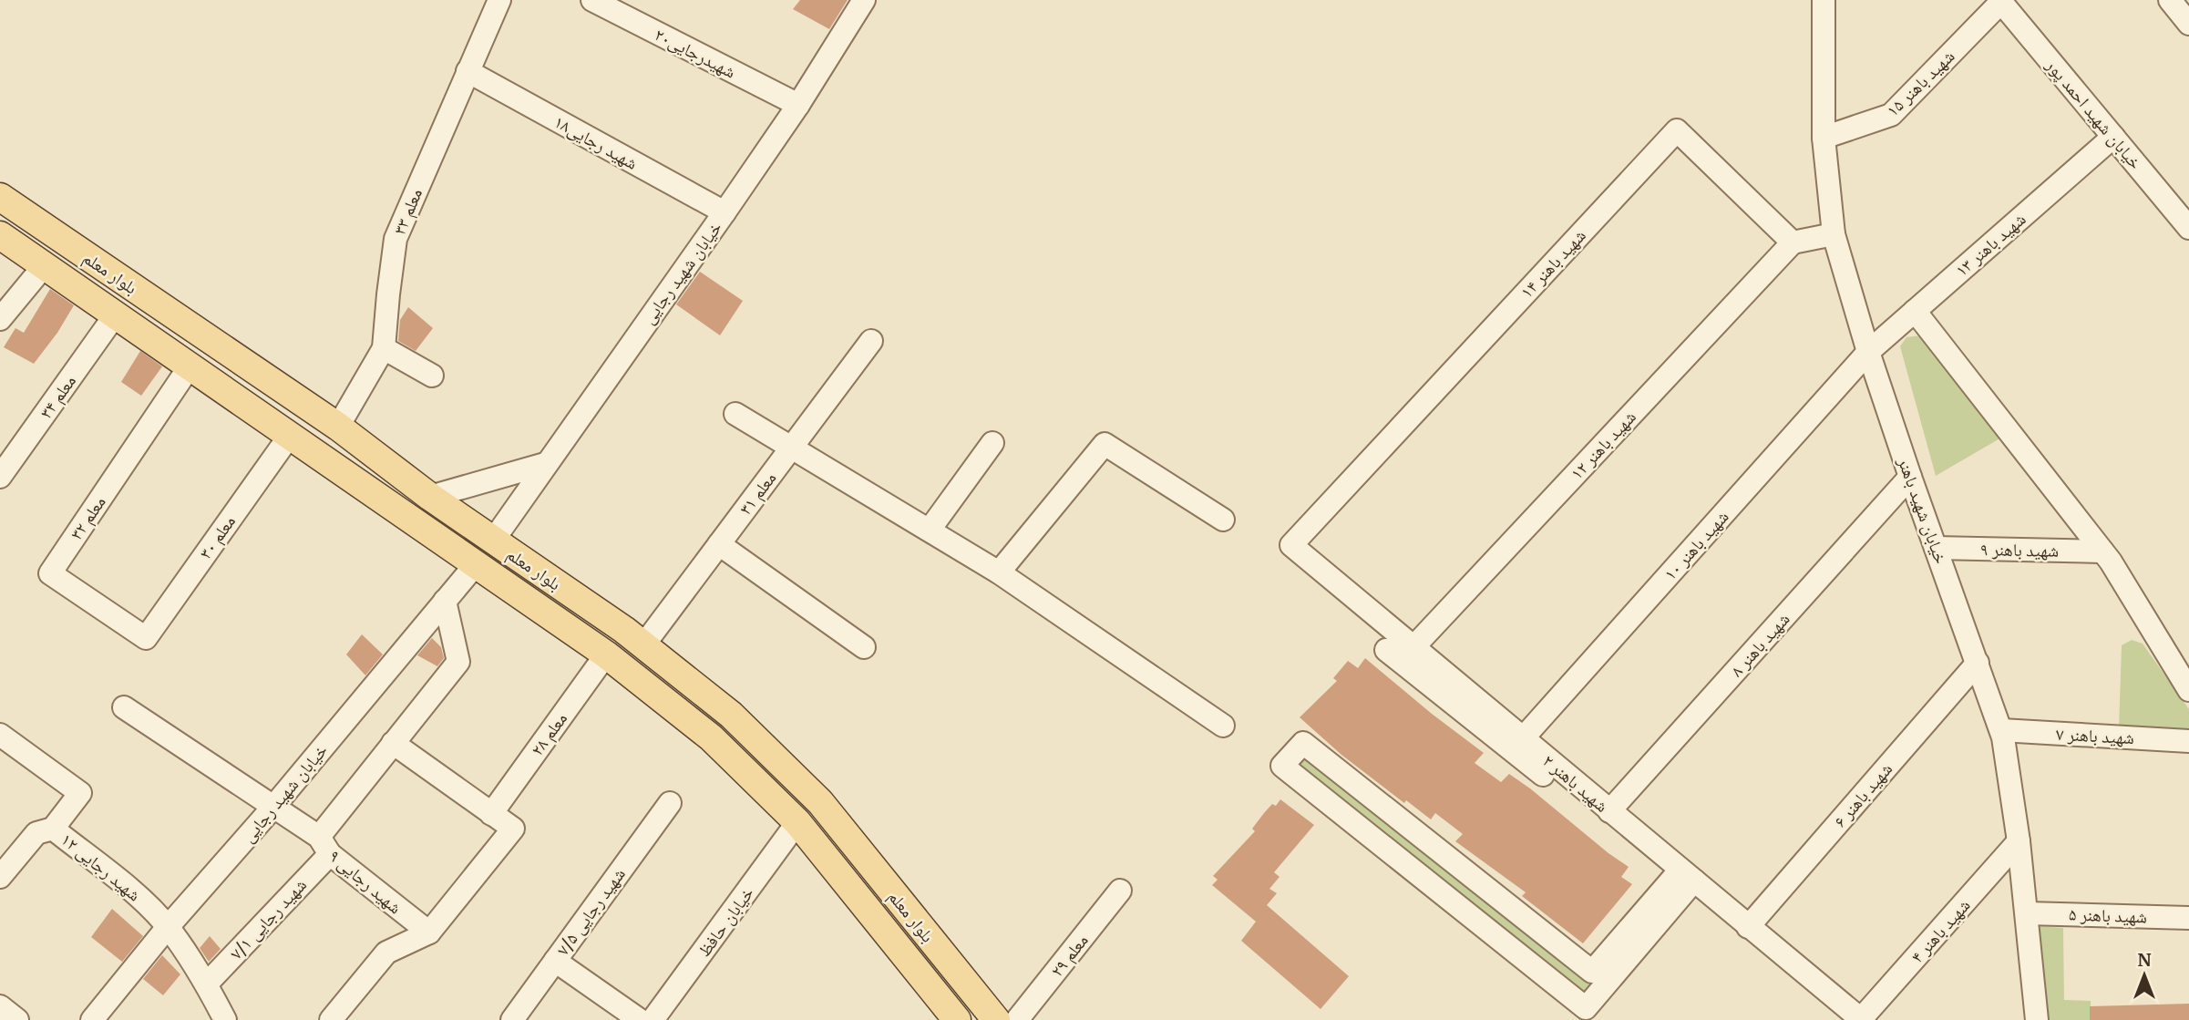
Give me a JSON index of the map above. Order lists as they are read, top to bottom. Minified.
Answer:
{"streets":{"main road":["بلوار معلم"],"street":["شهیدرجایی۲۰","شهید باهنر ۱۵","خیابان شهید احمد پور","شهید رجایی۱۸","معلم ۳۳","شهید باهنر ۱۳","شهید باهنر ۱۴","خیابان شهید رجایی","معلم ۳۴","شهید باهنر ۱۲","معلم ۳۱","خیابان شهید باهنر","معلم ۳۲","معلم ۳۰","شهید باهنر ۱۰","شهید باهنر ۹","شهید باهنر ۸","معلم ۲۸","شهید باهنر ۷","شهید باهنر ۲","شهید باهنر ۶","شهید رجایی ۱۲","شهید رجایی ۹","شهید رجایی ۷/۵","شهید باهنر ۵","شهید رجایی ۷/۱","خیابان حافظ","شهید باهنر ۴","معلم ۲۹"]},"crossings":[["شهیدرجایی۲۰","خیابان شهید رجایی"],["شهید باهنر ۱۵","خیابان شهید احمد پور"],["شهید باهنر ۱۵","خیابان شهید باهنر"],["خیابان شهید احمد پور","شهید باهنر ۱۳"],["شهید رجایی۱۸","معلم ۳۳"],["شهید رجایی۱۸","خیابان شهید رجایی"],["معلم ۳۳","بلوار معلم"],["شهید باهنر ۱۳","خیابان شهید باهنر"],["شهید باهنر ۱۳","شهید باهنر ۱۰"],["شهید باهنر ۱۴","شهید باهنر ۱۲"],["شهید باهنر ۱۴","شهید باهنر ۲"],["بلوار معلم","خیابان شهید رجایی"],["بلوار معلم","معلم ۳۴"],["بلوار معلم","معلم ۳۱"],["بلوار معلم","معلم ۳۲"],["بلوار معلم","معلم ۳۰"],["بلوار معلم","معلم ۲۸"],["بلوار معلم","خیابان حافظ"],["خیابان شهید رجایی","شهید رجایی ۱۲"],["خیابان شهید رجایی","شهید رجایی ۹"],["خیابان شهید رجایی","شهید رجایی ۷/۱"],["شهید باهنر ۱۲","شهید باهنر ۲"],["خیابان شهید باهنر","شهید باهنر ۱۰"],["خیابان شهید باهنر","شهید باهنر ۹"],["خیابان شهید باهنر","شهید باهنر ۸"],["خیابان شهید باهنر","شهید باهنر ۷"],["خیابان شهید باهنر","شهید باهنر ۶"],["خیابان شهید باهنر","شهید باهنر ۵"],["خیابان شهید باهنر","شهید باهنر ۴"],["معلم ۳۲","معلم ۳۰"],["شهید باهنر ۱۰","شهید باهنر ۲"],["شهید باهنر ۸","شهید باهنر ۲"],["شهید باهنر ۲","شهید باهنر ۶"],["شهید باهنر ۲","شهید باهنر ۴"],["شهید رجایی ۱۲","شهید رجایی ۷/۱"],["شهید رجایی ۹","شهید رجایی ۷/۱"]],"north":"top"}
